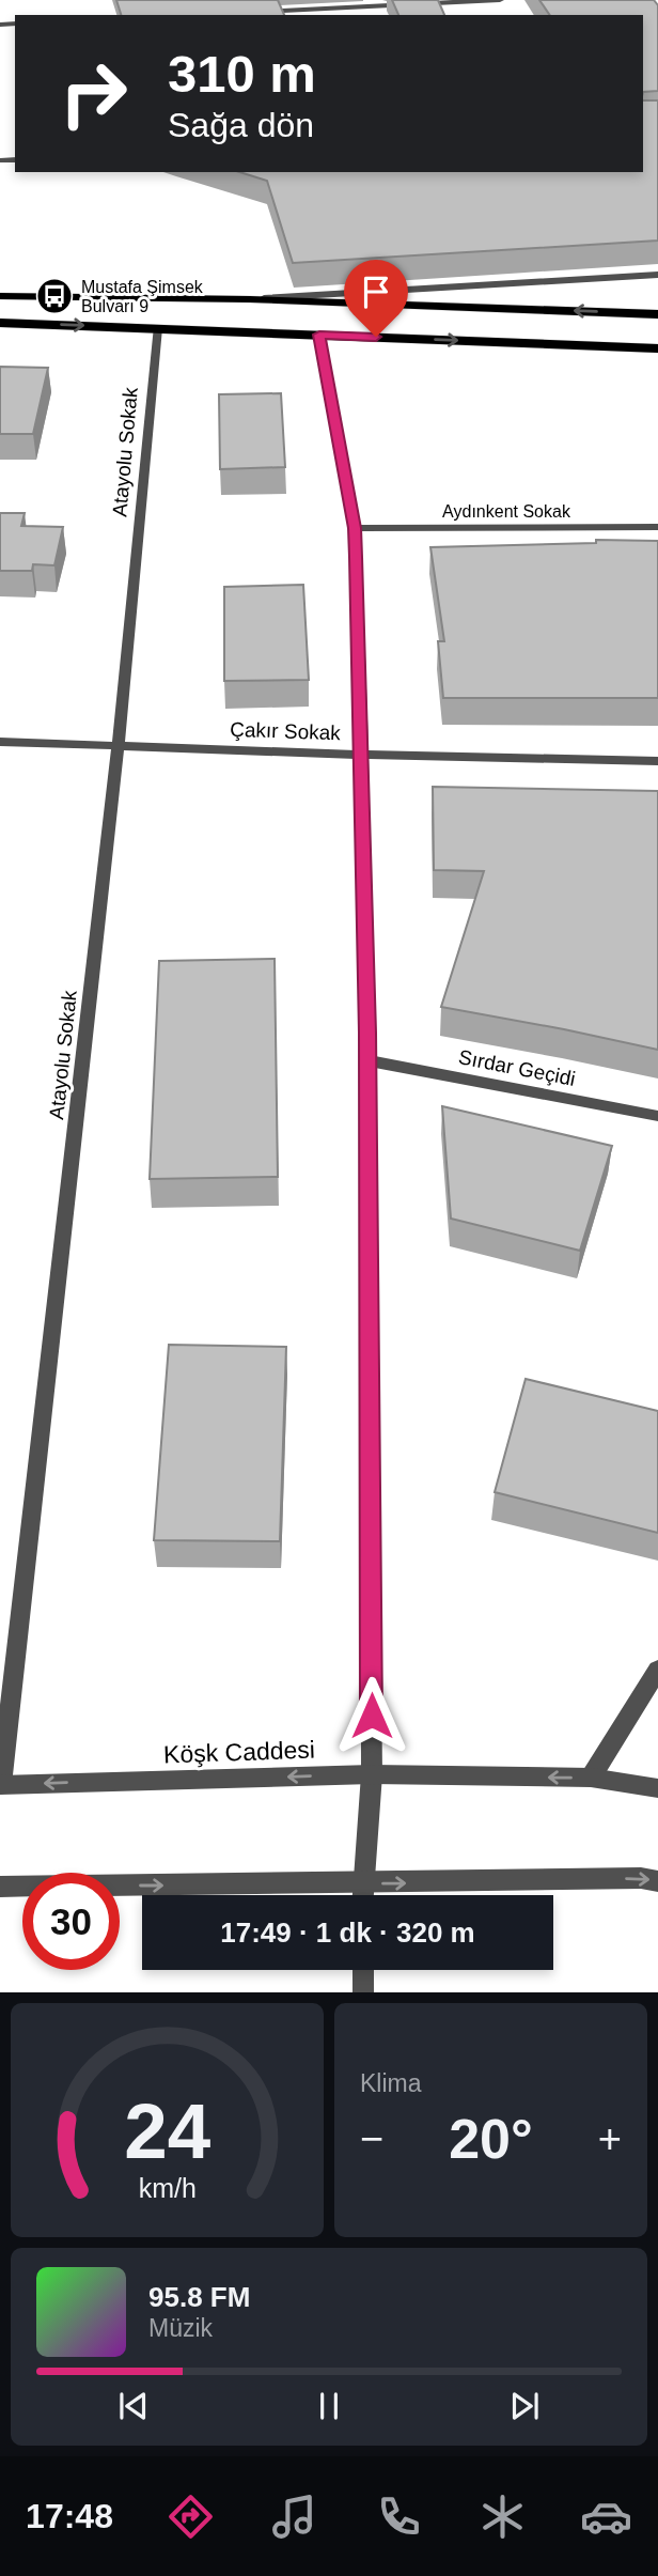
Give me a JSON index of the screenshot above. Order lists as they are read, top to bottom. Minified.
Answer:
{"streets":{"street":["Atayolu Sokak","Aydınkent Sokak","Çakır Sokak","Sırdar Geçidi","Köşk Caddesi"]},"crossings":[["Atayolu Sokak","Çakır Sokak"],["Atayolu Sokak","Köşk Caddesi"]],"places":{"bus stop":["Mustafa Şimsek Bulvarı 9"]},"page":{"turn":["310 m","Sağa dön"],"limit":"30","trip":"17:49 · 1 dk · 320 m","tile":"Klima","heat":["−","20°","+"],"song":["95.8 FM","Müzik"],"tabs":"17:48","gauge":["24","km/h"]}}
